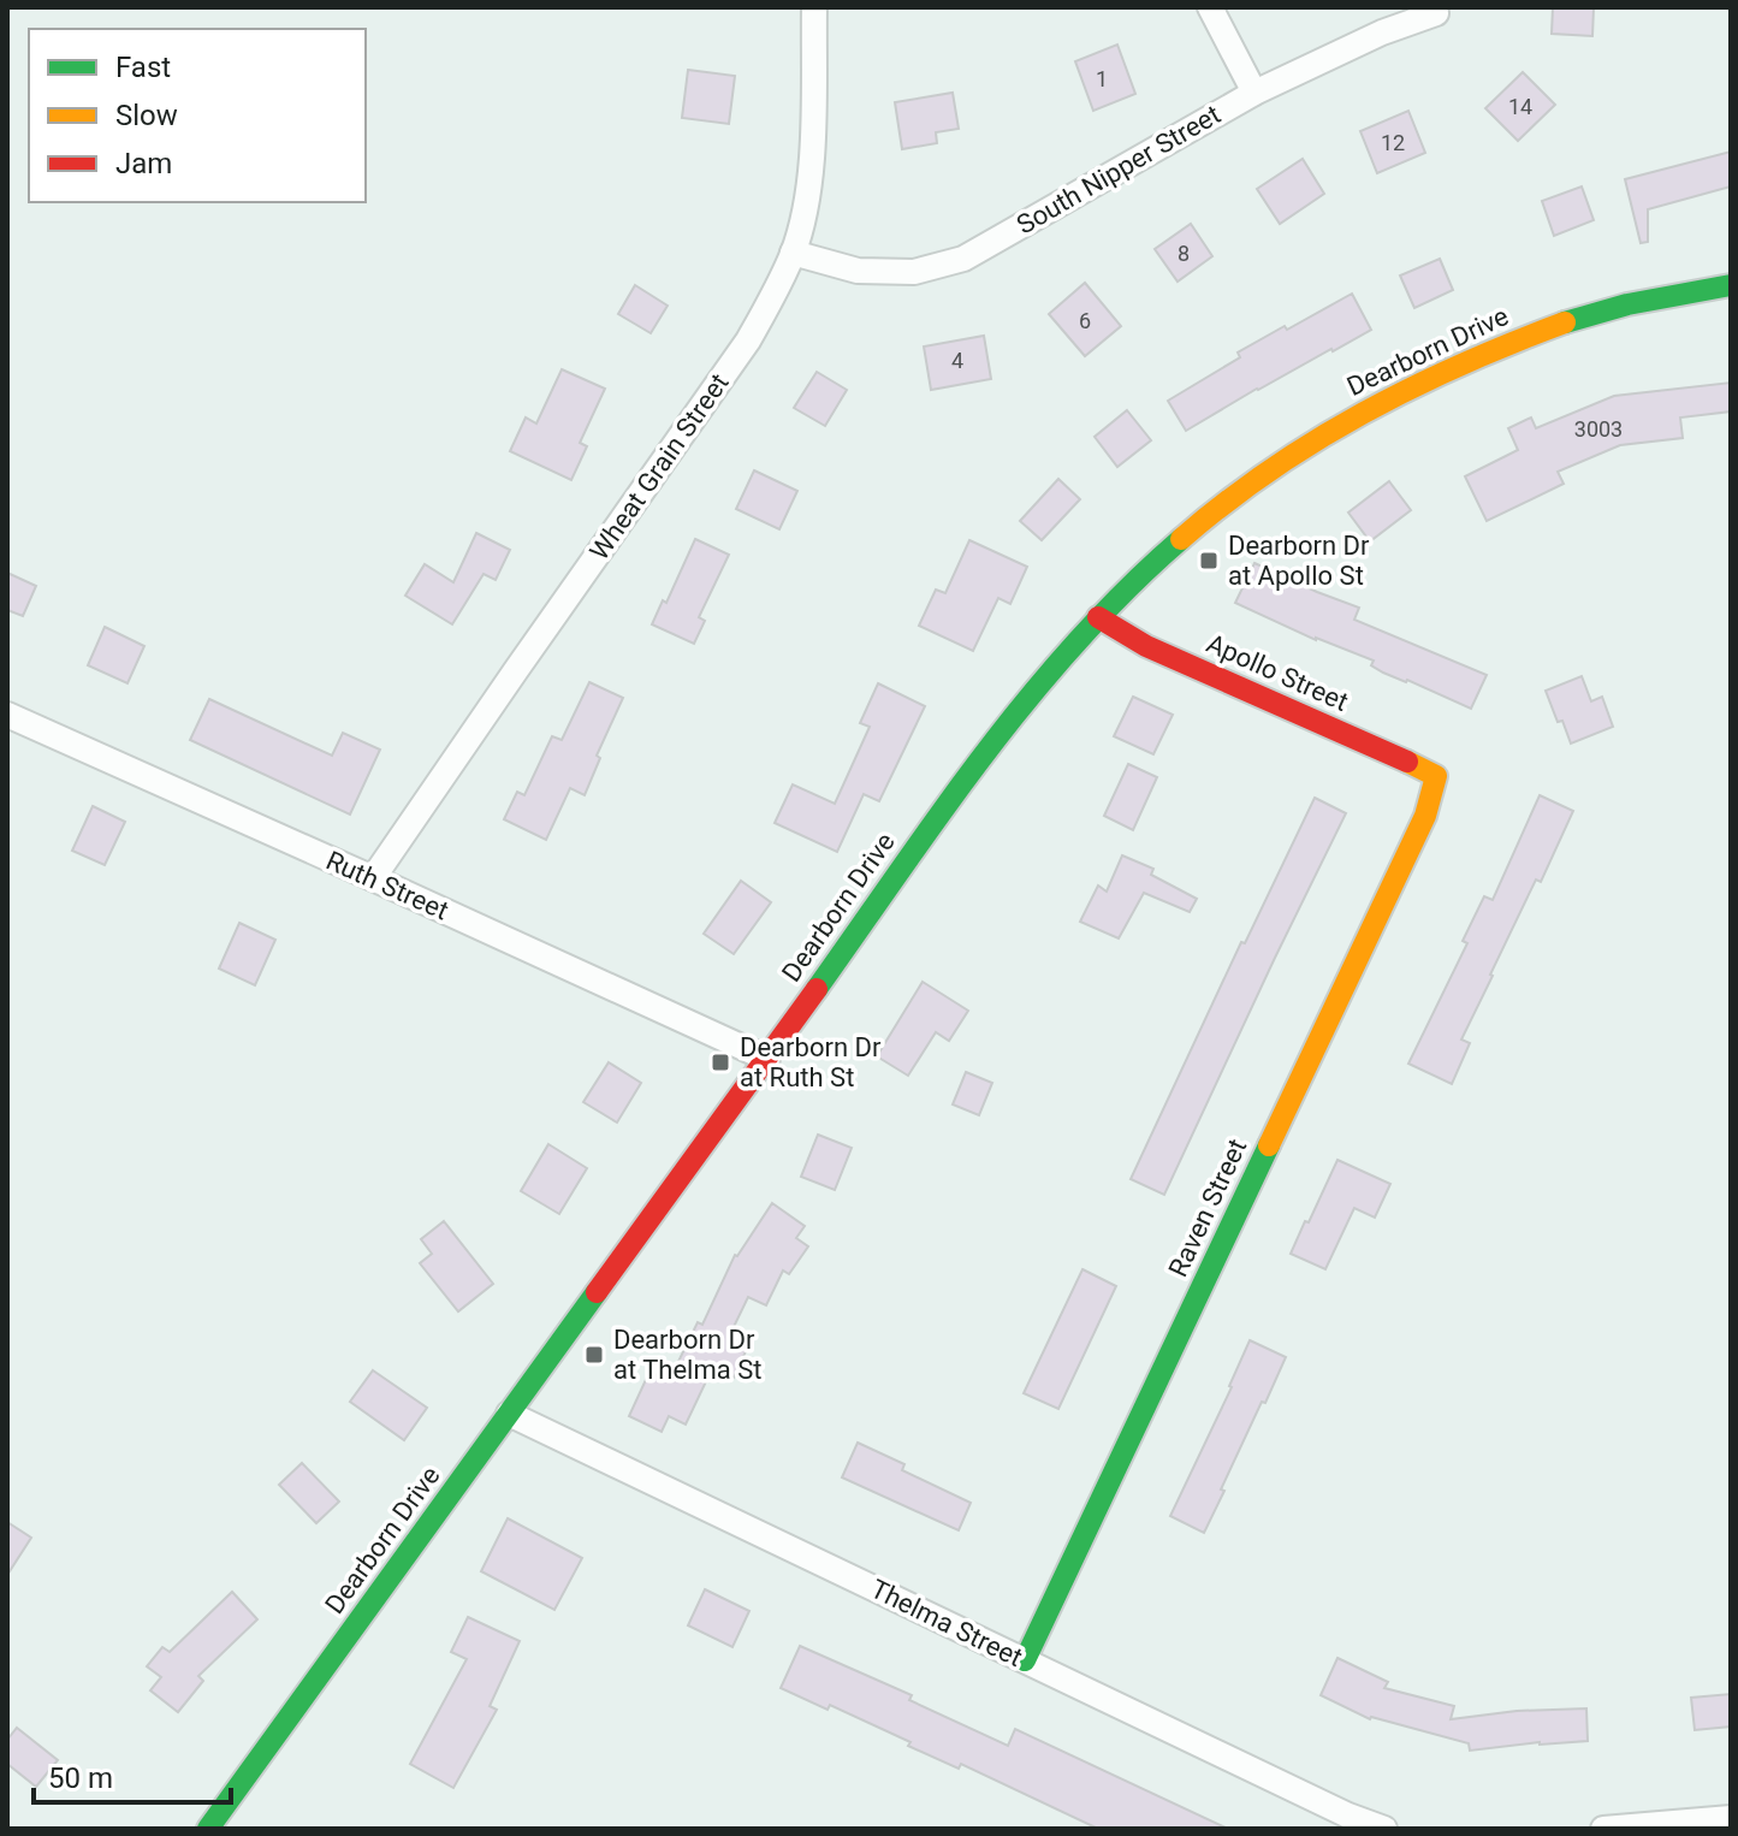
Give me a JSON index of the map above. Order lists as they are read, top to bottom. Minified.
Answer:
{"streets":{"street":["South Nipper Street","Dearborn Drive","Wheat Grain Street","Apollo Street","Ruth Street","Raven Street","Thelma Street"]},"crossings":[["South Nipper Street","Wheat Grain Street"],["Dearborn Drive","Apollo Street"],["Dearborn Drive","Ruth Street"],["Dearborn Drive","Thelma Street"],["Wheat Grain Street","Ruth Street"],["Apollo Street","Raven Street"],["Raven Street","Thelma Street"]],"places":{"transit":["Dearborn Dr at Apollo St","Dearborn Dr at Ruth St","Dearborn Dr at Thelma St"]},"house_numbers":["1","14","12","8","6","4","3003"],"legend":["Fast","Slow","Jam"],"scale_bar":"50 m"}
